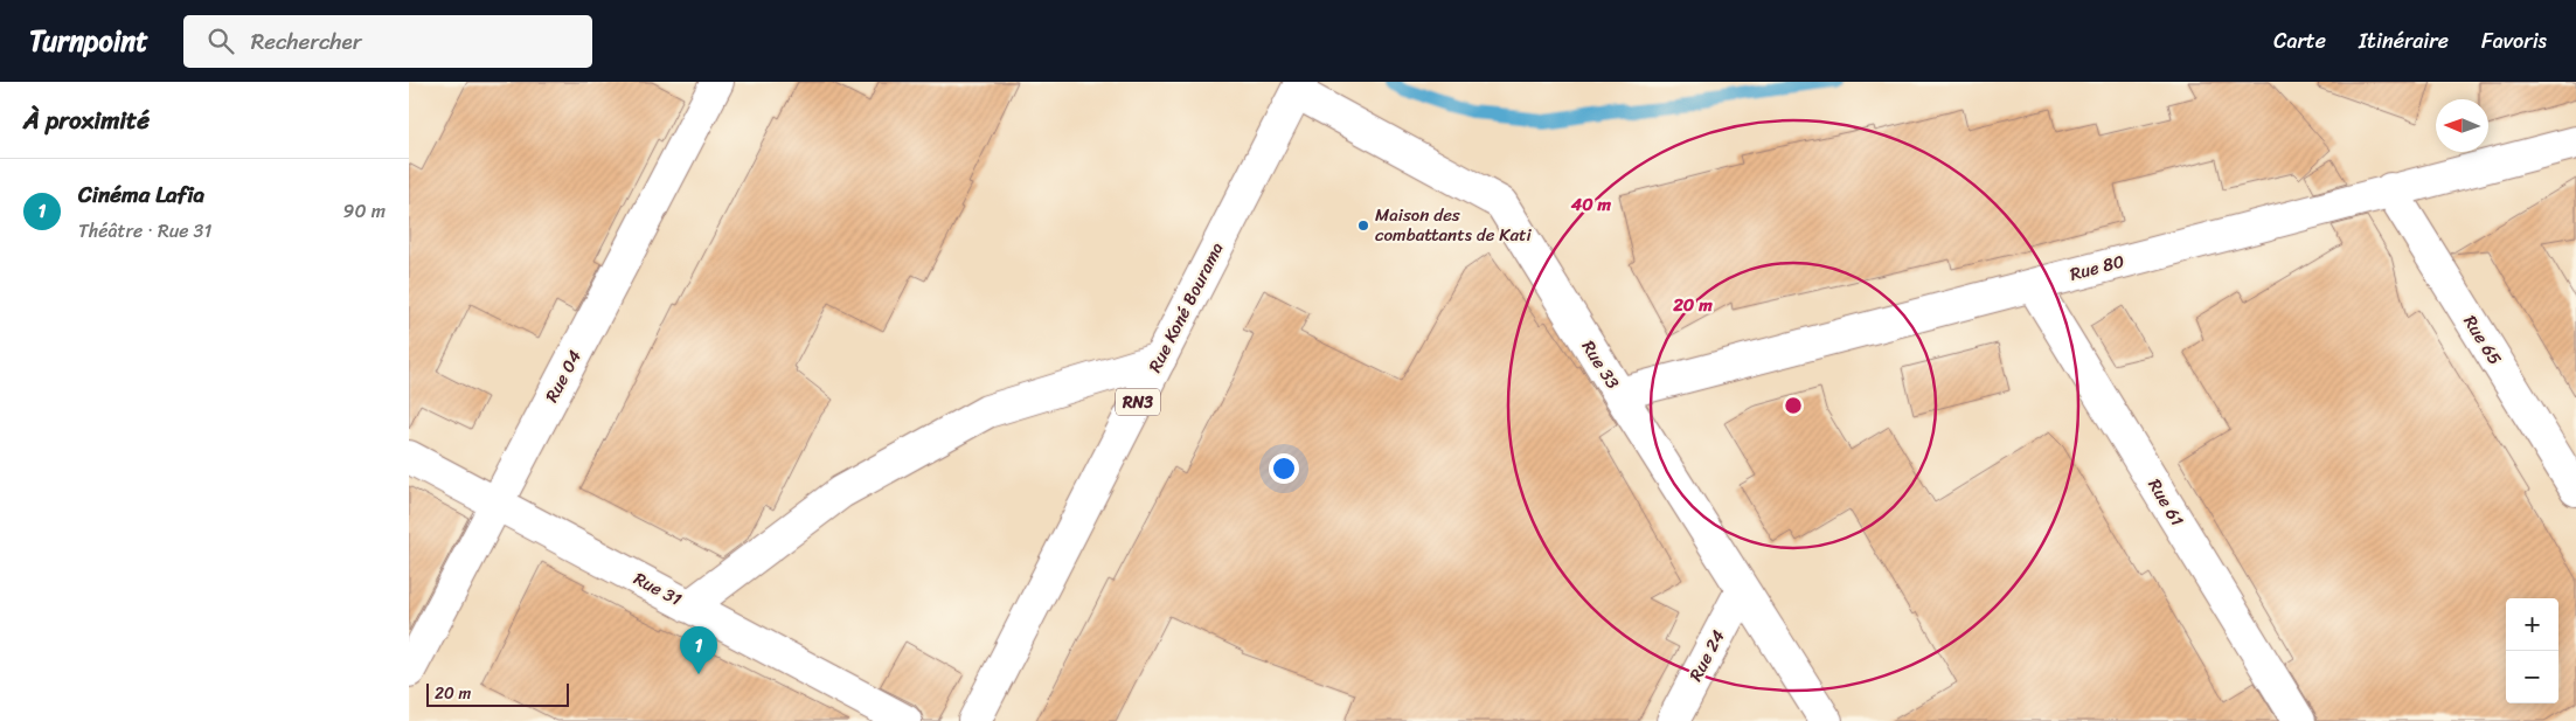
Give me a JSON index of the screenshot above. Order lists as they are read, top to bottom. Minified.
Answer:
{"streets":{"main road":["Rue 80","Rue Koné Bourama","Rue 65","Rue 33","Rue 04","RN3","Rue 61","Rue 31","Rue 24"]},"crossings":[["Rue 80","Rue 65"],["Rue 80","Rue 33"],["Rue 80","Rue 61"],["Rue Koné Bourama","Rue 33"],["Rue 33","Rue 24"],["Rue 04","Rue 31"]],"places":["Maison des combattants de Kati"],"scale_bar":"20 m","north":"left","page":{"header":"Turnpoint","search":"Rechercher","nav":["Carte","Itinéraire","Favoris"],"heading":"À proximité","list":[{"mark":"1","name":"Cinéma Lafia","note":"Théâtre · Rue 31","value":"90 m"}],"map_buttons":["+","−"],"pins":"1","scale":"20 m"},"rings":["40 m","20 m"]}
